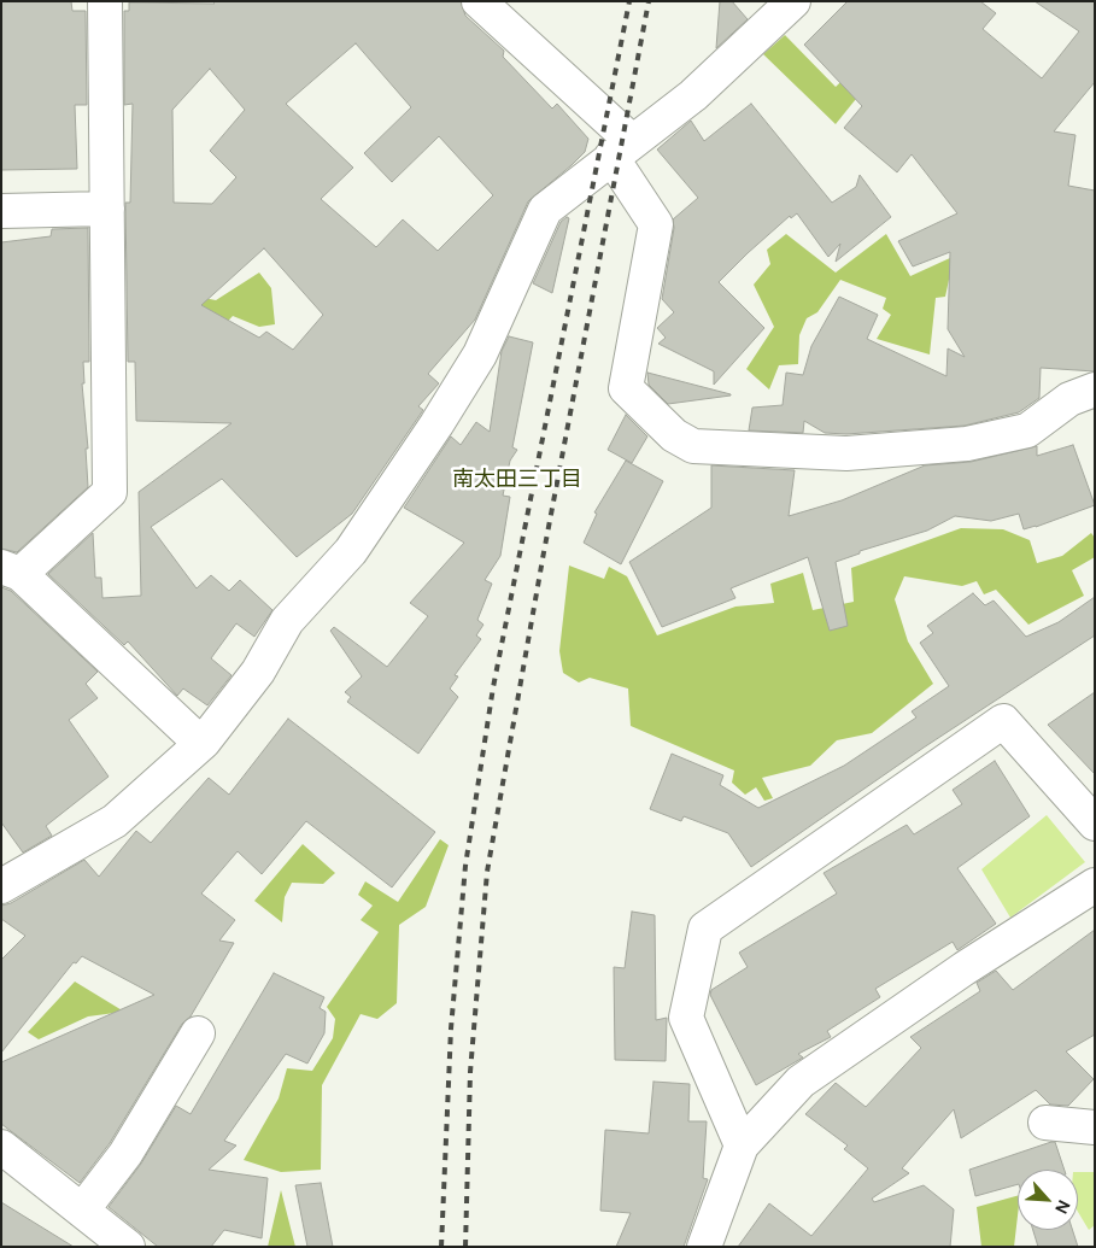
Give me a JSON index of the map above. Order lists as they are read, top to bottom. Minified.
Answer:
{"districts":["南太田三丁目"],"north":"bottom right"}
